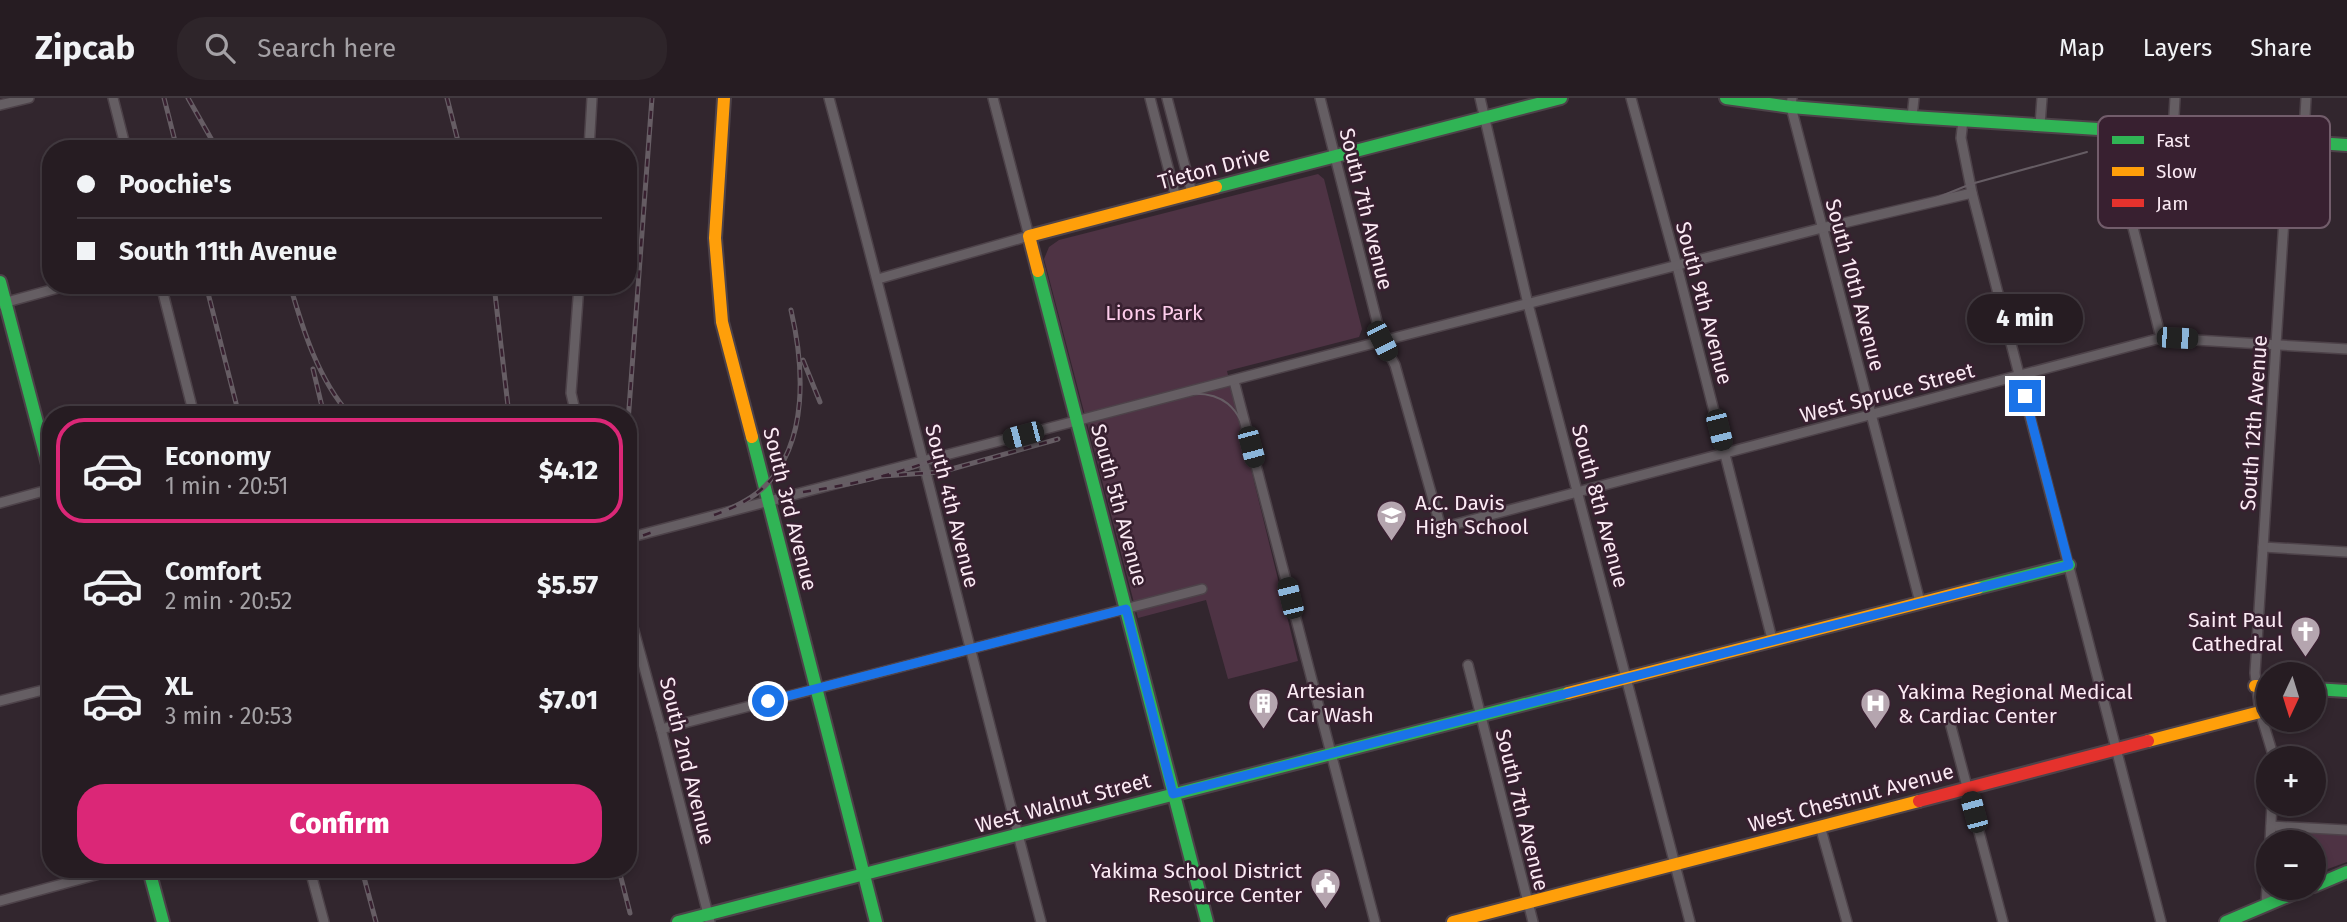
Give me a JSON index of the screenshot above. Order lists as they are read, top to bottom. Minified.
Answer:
{"streets":{"street":["Tieton Drive","South 7th Avenue","South 10th Avenue","South 9th Avenue","West Spruce Street","South 12th Avenue","South 5th Avenue","South 4th Avenue","South 8th Avenue","South 3rd Avenue","South 2nd Avenue","West Chestnut Avenue","West Walnut Street"]},"crossings":[["Tieton Drive","South 7th Avenue"],["Tieton Drive","South 5th Avenue"],["Tieton Drive","South 4th Avenue"],["Tieton Drive","South 8th Avenue"],["South 7th Avenue","West Spruce Street"],["South 7th Avenue","West Chestnut Avenue"],["South 7th Avenue","West Walnut Street"],["South 10th Avenue","West Spruce Street"],["South 10th Avenue","West Walnut Street"],["South 9th Avenue","West Spruce Street"],["South 9th Avenue","West Walnut Street"],["West Spruce Street","South 12th Avenue"],["West Spruce Street","South 8th Avenue"],["South 5th Avenue","West Walnut Street"],["South 4th Avenue","West Walnut Street"],["South 8th Avenue","West Chestnut Avenue"],["South 8th Avenue","West Walnut Street"],["South 3rd Avenue","West Walnut Street"],["South 2nd Avenue","West Walnut Street"]],"parks":["Lions Park"],"places":{"school or university":["A.C. Davis High School"],"church":["Saint Paul Cathedral"],"building":["Artesian Car Wash"],"hospital":["Yakima Regional Medical & Cardiac Center"],"public building":["Yakima School District Resource Center"]},"legend":["Fast","Slow","Jam"],"north":"bottom","page":{"header":"Zipcab","search":"Search here","nav":["Map","Layers","Share"],"banner":["Poochie's","South 11th Avenue"],"bubble":"4 min","list":[{"name":"Economy","note":"1 min · 20:51","value":"$4.12"},{"name":"Comfort","note":"2 min · 20:52","value":"$5.57"},{"name":"XL","note":"3 min · 20:53","value":"$7.01"}],"map_buttons":["+","−"],"buttons":"Confirm"}}
